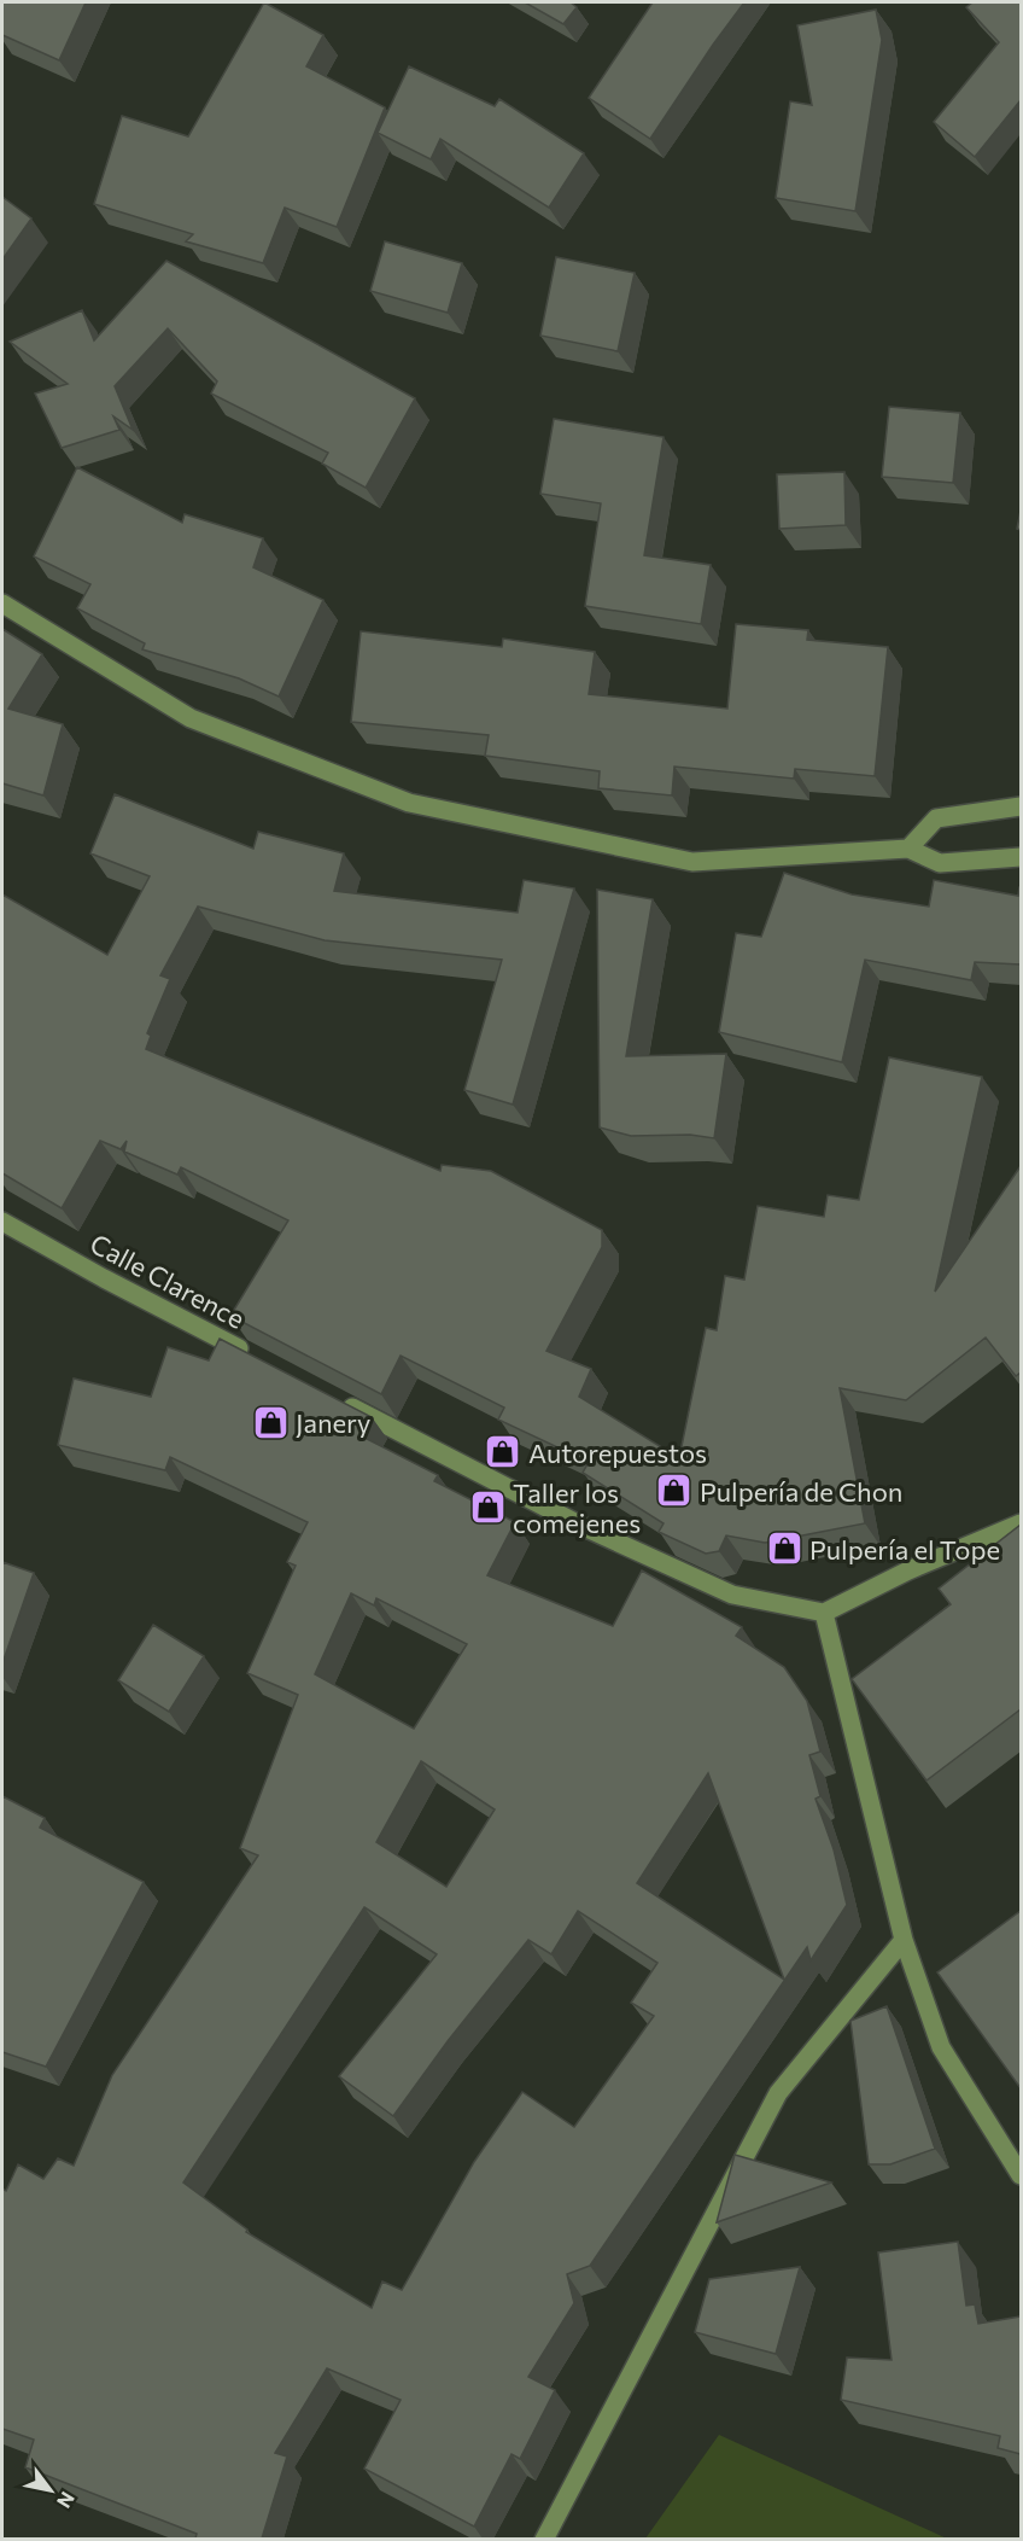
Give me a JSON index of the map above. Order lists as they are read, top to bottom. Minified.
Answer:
{"streets":{"street":["Calle Clarence"]},"places":{"shop":["Janery","Autorepuestos","Pulpería de Chon","Taller los comejenes","Pulpería el Tope"]},"north":"bottom right"}
